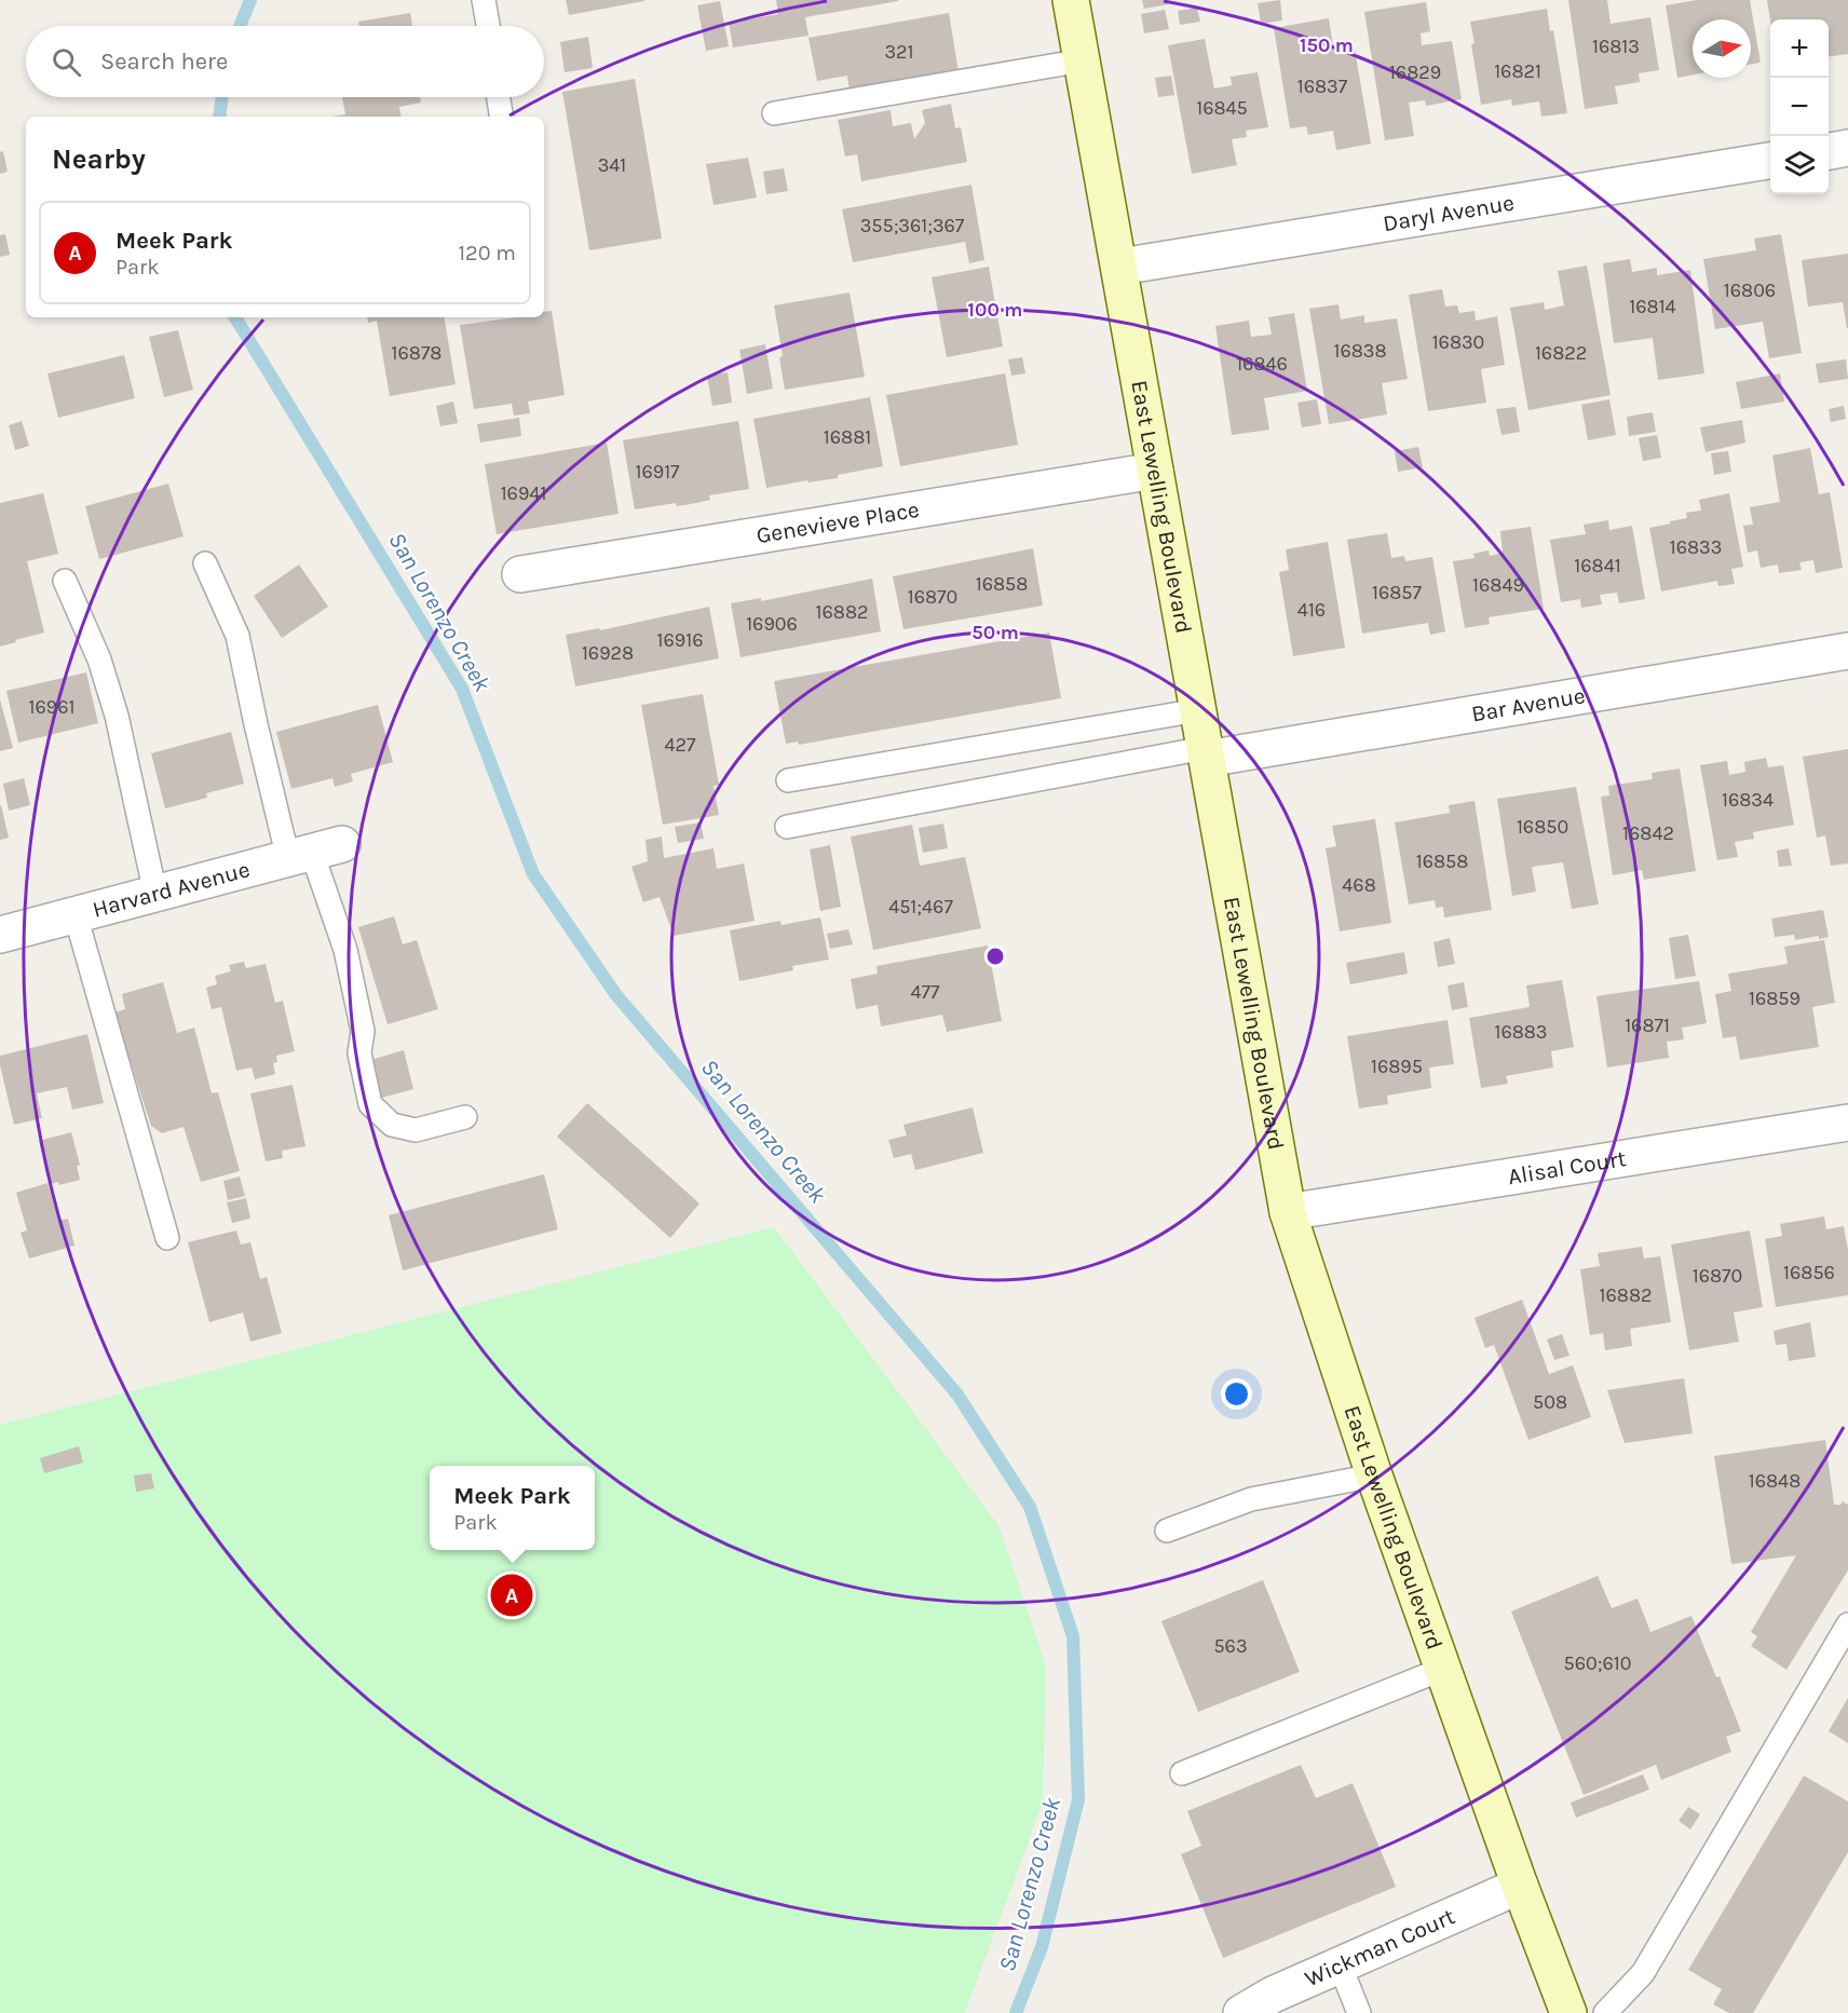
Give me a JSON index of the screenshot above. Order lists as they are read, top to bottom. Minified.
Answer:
{"streets":{"main road":["East Lewelling Boulevard"],"street":["Daryl Avenue","Genevieve Place","Bar Avenue","Harvard Avenue","Alisal Court","Wickman Court"]},"crossings":[["Daryl Avenue","East Lewelling Boulevard"],["East Lewelling Boulevard","Genevieve Place"],["East Lewelling Boulevard","Bar Avenue"],["East Lewelling Boulevard","Alisal Court"],["East Lewelling Boulevard","Wickman Court"]],"water":["San Lorenzo Creek"],"house_numbers":["16813","321","16821","16829","16837","16845","341","355;361;367","16806","16814","16830","16838","16878","16822","16846","16881","16917","16941","16833","16841","16858","16849","16857","16870","416","16882","16906","16916","16928","16961","427","16834","16850","16842","16858","468","451;467","477","16859","16871","16883","16895","16856","16870","16882","508","16848","563","560;610"],"north":"right","page":{"map_buttons":["+","−"],"search":"Search here","heading":"Nearby","list":[{"mark":"A","name":"Meek Park","note":"Park","value":"120 m"}],"popup":["Meek Park","Park"],"pins":"A"},"rings":["150 m","100 m","50 m"]}
